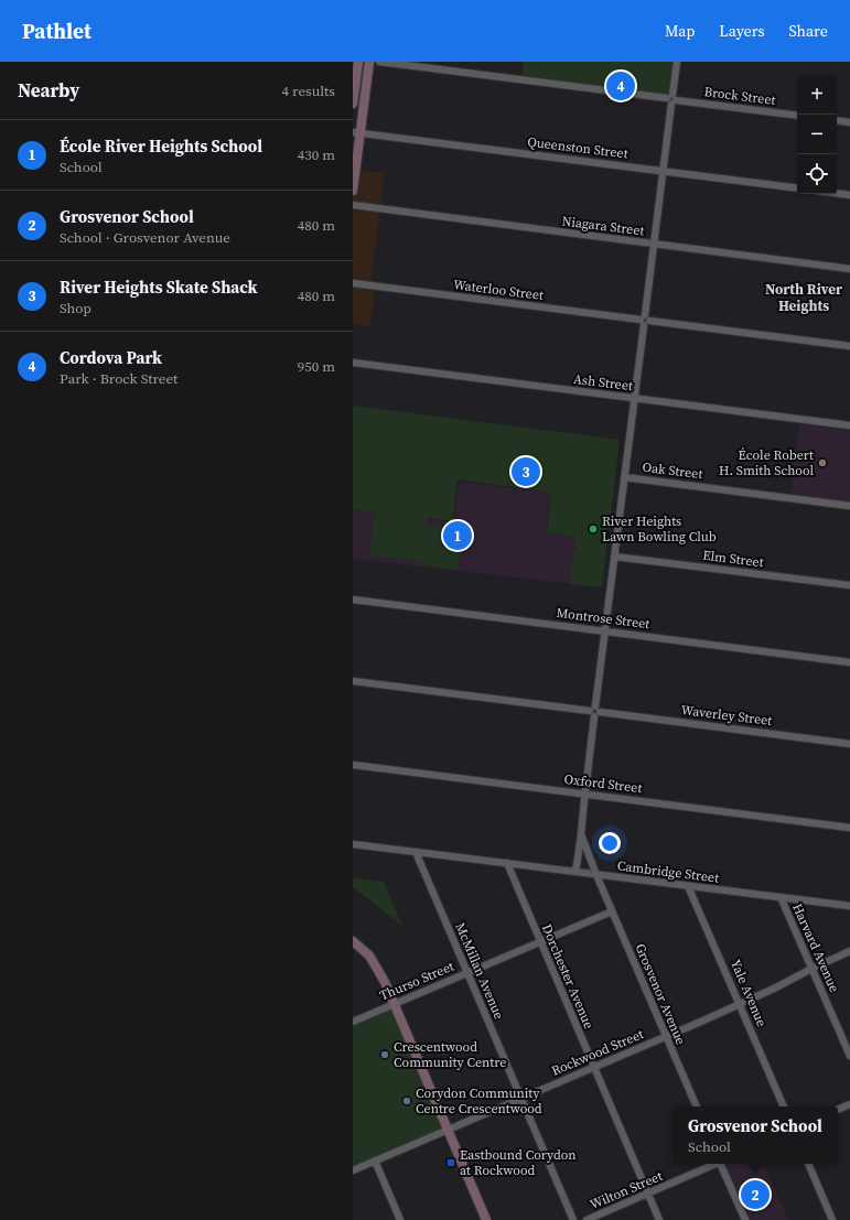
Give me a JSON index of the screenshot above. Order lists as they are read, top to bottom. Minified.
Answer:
{"streets":{"street":["Brock Street","Queenston Street","Niagara Street","Waterloo Street","Ash Street","Oak Street","Elm Street","Montrose Street","Waverley Street","Oxford Street","Cambridge Street","Harvard Avenue","McMillan Avenue","Dorchester Avenue","Thurso Street","Yale Avenue","Grosvenor Avenue","Rockwood Street","Wilton Street"]},"crossings":[["Brock Street","Grosvenor Avenue"],["Queenston Street","Grosvenor Avenue"],["Niagara Street","Grosvenor Avenue"],["Waterloo Street","Grosvenor Avenue"],["Ash Street","Grosvenor Avenue"],["Oak Street","Grosvenor Avenue"],["Elm Street","Grosvenor Avenue"],["Montrose Street","Grosvenor Avenue"],["Waverley Street","Grosvenor Avenue"],["Oxford Street","Grosvenor Avenue"],["Cambridge Street","Harvard Avenue"],["Cambridge Street","McMillan Avenue"],["Cambridge Street","Dorchester Avenue"],["Cambridge Street","Yale Avenue"],["Cambridge Street","Grosvenor Avenue"],["Harvard Avenue","Rockwood Street"],["McMillan Avenue","Thurso Street"],["McMillan Avenue","Rockwood Street"],["Dorchester Avenue","Thurso Street"],["Dorchester Avenue","Rockwood Street"],["Dorchester Avenue","Wilton Street"],["Thurso Street","Grosvenor Avenue"],["Yale Avenue","Rockwood Street"],["Grosvenor Avenue","Rockwood Street"]],"districts":["North River Heights"],"places":{"other":["École Robert H. Smith School","River Heights Lawn Bowling Club","Crescentwood Community Centre","Corydon Community Centre Crescentwood"],"transit":["Eastbound Corydon at Rockwood"]},"page":{"header":"Pathlet","nav":["Map","Layers","Share"],"heading":["Nearby","4 results"],"pins":["4","3","1","2"],"map_buttons":["+","−"],"list":[{"mark":"1","name":"École River Heights School","note":"School","value":"430 m"},{"mark":"2","name":"Grosvenor School","note":"School · Grosvenor Avenue","value":"480 m"},{"mark":"3","name":"River Heights Skate Shack","note":"Shop","value":"480 m"},{"mark":"4","name":"Cordova Park","note":"Park · Brock Street","value":"950 m"}],"popup":["Grosvenor School","School"]}}
